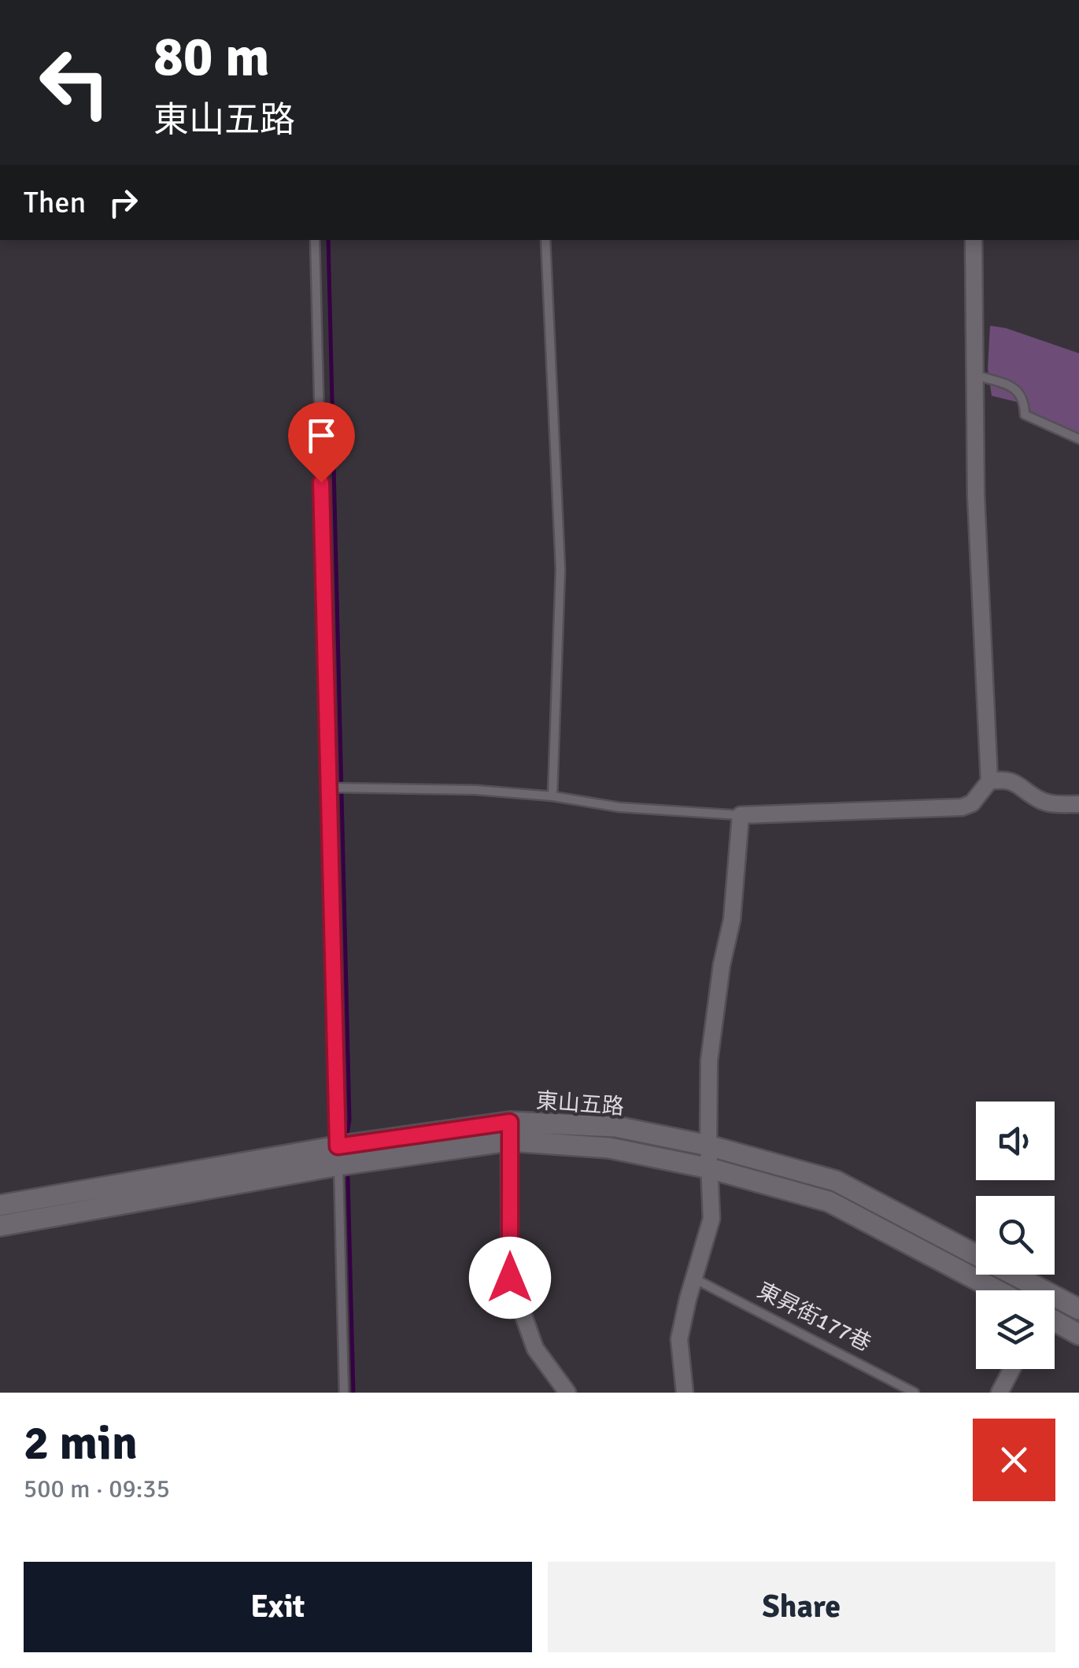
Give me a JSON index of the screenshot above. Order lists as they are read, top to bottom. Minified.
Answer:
{"streets":{"street":["東山五路"],"lane":["東昇街177巷"]},"page":{"turn":["80 m","東山五路"],"then":"Then","heading":["2 min","500 m · 09:35"],"buttons":["Exit","Share"]}}
